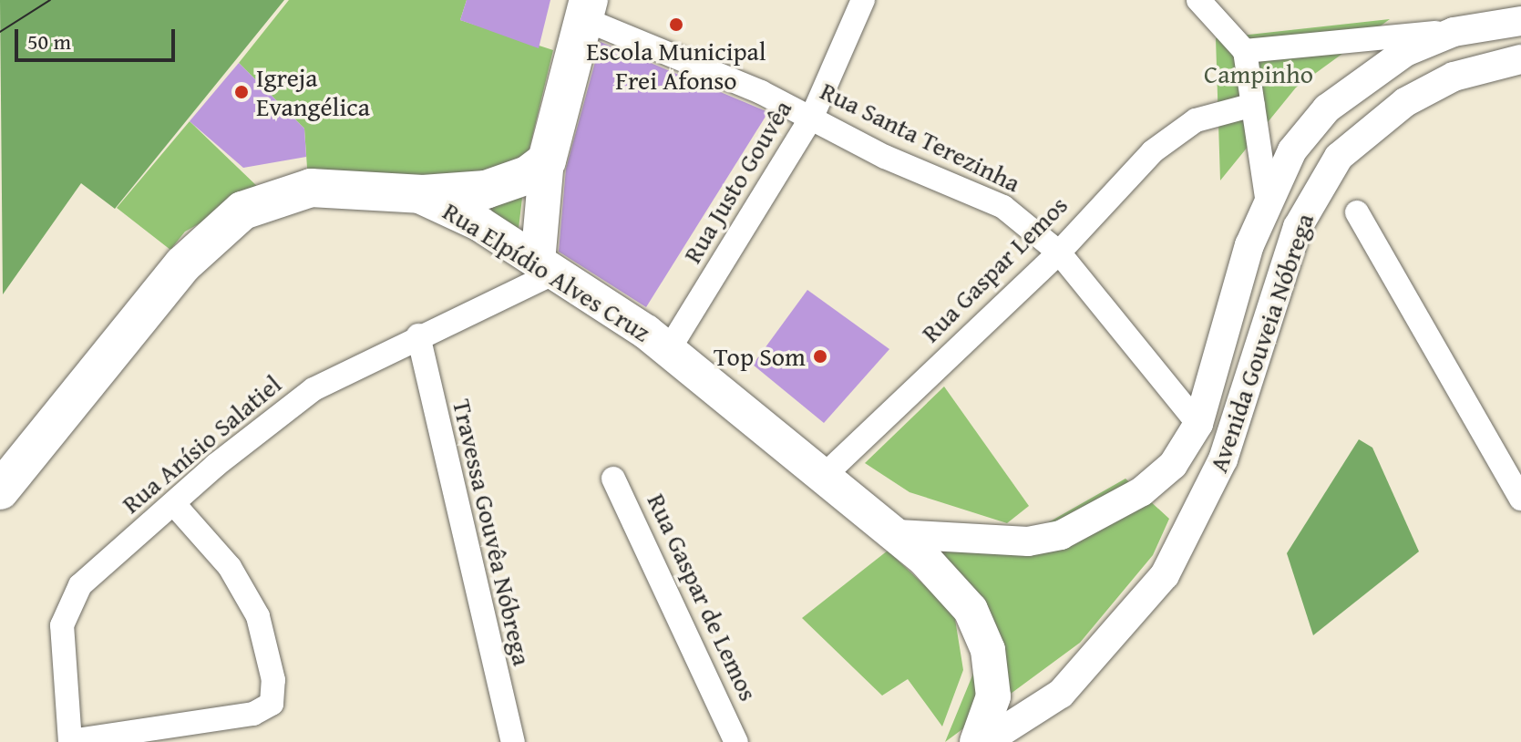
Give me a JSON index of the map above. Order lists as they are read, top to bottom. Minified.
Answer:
{"streets":{"main road":["Rua Elpídio Alves Cruz"],"street":["Rua Santa Terezinha","Rua Justo Gouvêa","Rua Gaspar Lemos","Avenida Gouveia Nóbrega","Rua Anísio Salatiel","Travessa Gouvêa Nóbrega","Rua Gaspar de Lemos"]},"crossings":[["Rua Santa Terezinha","Rua Justo Gouvêa"],["Rua Santa Terezinha","Rua Gaspar Lemos"],["Rua Santa Terezinha","Avenida Gouveia Nóbrega"],["Rua Justo Gouvêa","Rua Elpídio Alves Cruz"],["Rua Gaspar Lemos","Rua Elpídio Alves Cruz"],["Rua Elpídio Alves Cruz","Avenida Gouveia Nóbrega"],["Rua Elpídio Alves Cruz","Rua Anísio Salatiel"],["Rua Anísio Salatiel","Travessa Gouvêa Nóbrega"]],"parks":["Campinho"],"places":["Escola Municipal Frei Afonso","Igreja Evangélica","Top Som"],"scale_bar":"50 m"}
